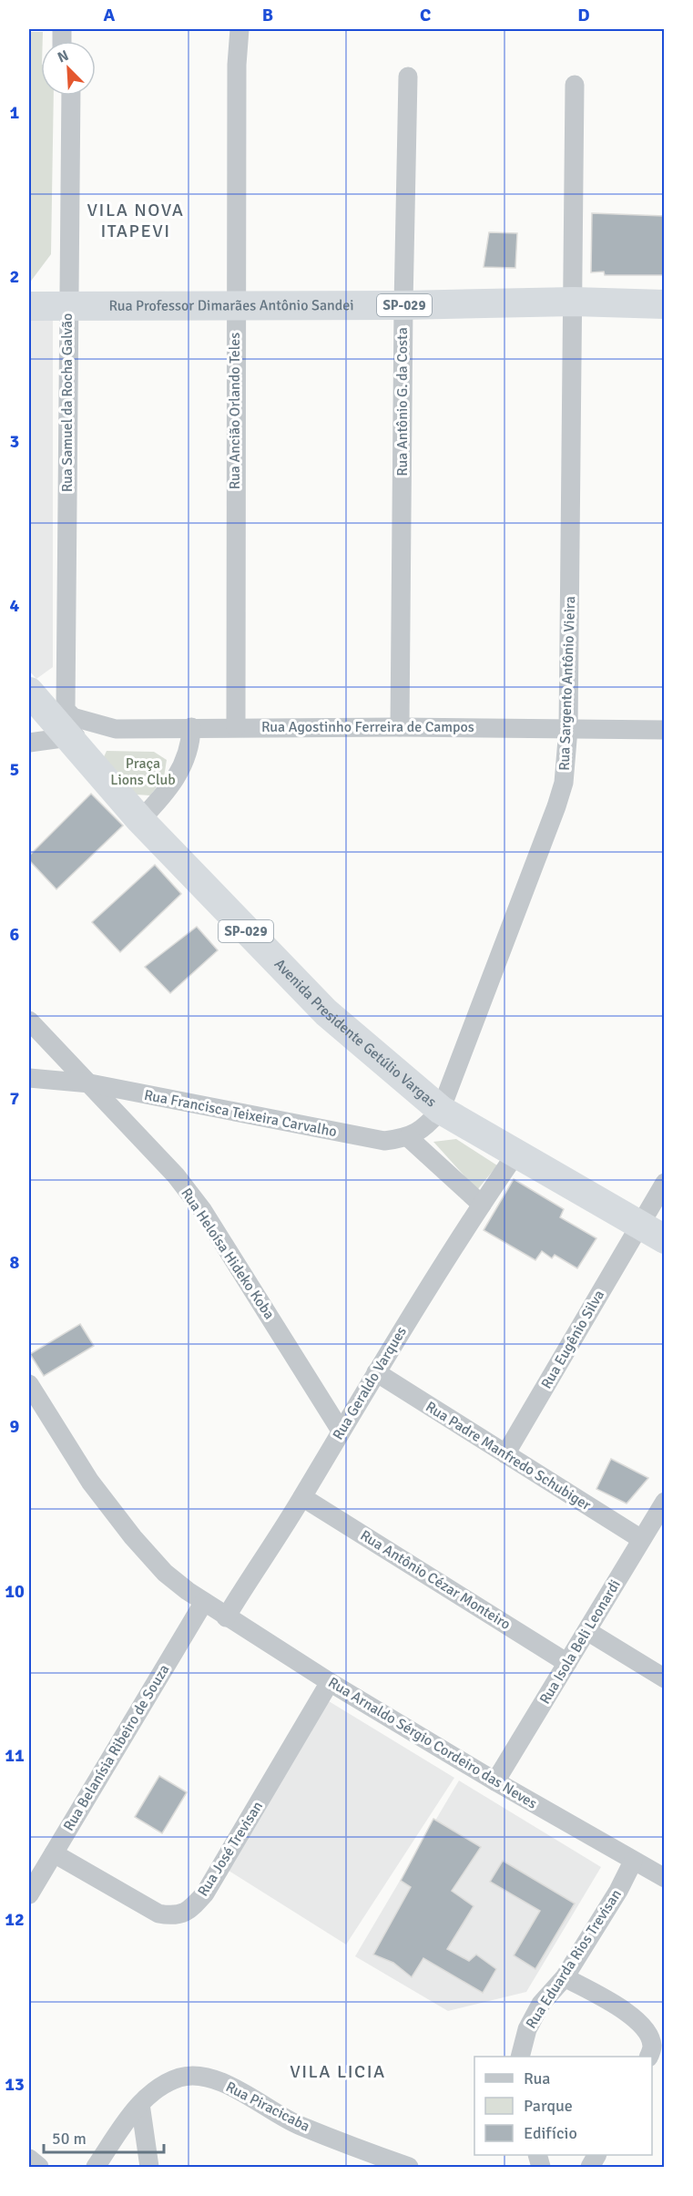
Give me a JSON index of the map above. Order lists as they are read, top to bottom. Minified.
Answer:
{"streets":{"highway":["Rua Professor Dimarães Antônio Sandei","SP-029","Avenida Presidente Getúlio Vargas"],"street":["Rua Antônio G. da Costa","Rua Samuel da Rocha Galvão","Rua Ancião Orlando Teles","Rua Sargento Antônio Vieira","Rua Agostinho Ferreira de Campos","Rua Francisca Teixeira Carvalho","Rua Heloísa Hideko Koba","Rua Eugênio Silva","Rua Geraldo Varques","Rua Padre Manfredo Schubiger","Rua Antônio Cézar Monteiro","Rua Isola Beli Leonardi","Rua Arnaldo Sérgio Cordeiro das Neves","Rua Belanísia Ribeiro de Souza","Rua José Trevisan","Rua Eduarda Rios Trevisan","Rua Piracicaba"]},"crossings":[["Rua Professor Dimarães Antônio Sandei","Rua Antônio G. da Costa"],["Rua Professor Dimarães Antônio Sandei","Rua Samuel da Rocha Galvão"],["Rua Professor Dimarães Antônio Sandei","Rua Ancião Orlando Teles"],["Rua Professor Dimarães Antônio Sandei","Rua Sargento Antônio Vieira"],["Rua Antônio G. da Costa","Rua Agostinho Ferreira de Campos"],["Rua Samuel da Rocha Galvão","Rua Agostinho Ferreira de Campos"],["Rua Samuel da Rocha Galvão","Avenida Presidente Getúlio Vargas"],["Rua Ancião Orlando Teles","Rua Agostinho Ferreira de Campos"],["Rua Sargento Antônio Vieira","Rua Agostinho Ferreira de Campos"],["Rua Sargento Antônio Vieira","Avenida Presidente Getúlio Vargas"],["Rua Sargento Antônio Vieira","Rua Francisca Teixeira Carvalho"],["Rua Agostinho Ferreira de Campos","Avenida Presidente Getúlio Vargas"],["Avenida Presidente Getúlio Vargas","Rua Francisca Teixeira Carvalho"],["Avenida Presidente Getúlio Vargas","Rua Eugênio Silva"],["Avenida Presidente Getúlio Vargas","Rua Geraldo Varques"],["Rua Francisca Teixeira Carvalho","Rua Heloísa Hideko Koba"],["Rua Heloísa Hideko Koba","Rua Geraldo Varques"],["Rua Eugênio Silva","Rua Padre Manfredo Schubiger"],["Rua Geraldo Varques","Rua Padre Manfredo Schubiger"],["Rua Geraldo Varques","Rua Antônio Cézar Monteiro"],["Rua Geraldo Varques","Rua Arnaldo Sérgio Cordeiro das Neves"],["Rua Padre Manfredo Schubiger","Rua Isola Beli Leonardi"],["Rua Antônio Cézar Monteiro","Rua Isola Beli Leonardi"],["Rua Isola Beli Leonardi","Rua Arnaldo Sérgio Cordeiro das Neves"],["Rua Arnaldo Sérgio Cordeiro das Neves","Rua Belanísia Ribeiro de Souza"],["Rua Arnaldo Sérgio Cordeiro das Neves","Rua José Trevisan"],["Rua Arnaldo Sérgio Cordeiro das Neves","Rua Eduarda Rios Trevisan"],["Rua Belanísia Ribeiro de Souza","Rua José Trevisan"]],"districts":["VILA NOVA ITAPEVI","VILA LICIA"],"parks":["Praça Lions Club"],"legend":["Rua","Parque","Edifício"],"scale_bar":"50 m","north":"top left","grid":{"columns":["A","B","C","D"],"rows":["1","2","3","4","5","6","7","8","9","10","11","12","13"]}}
